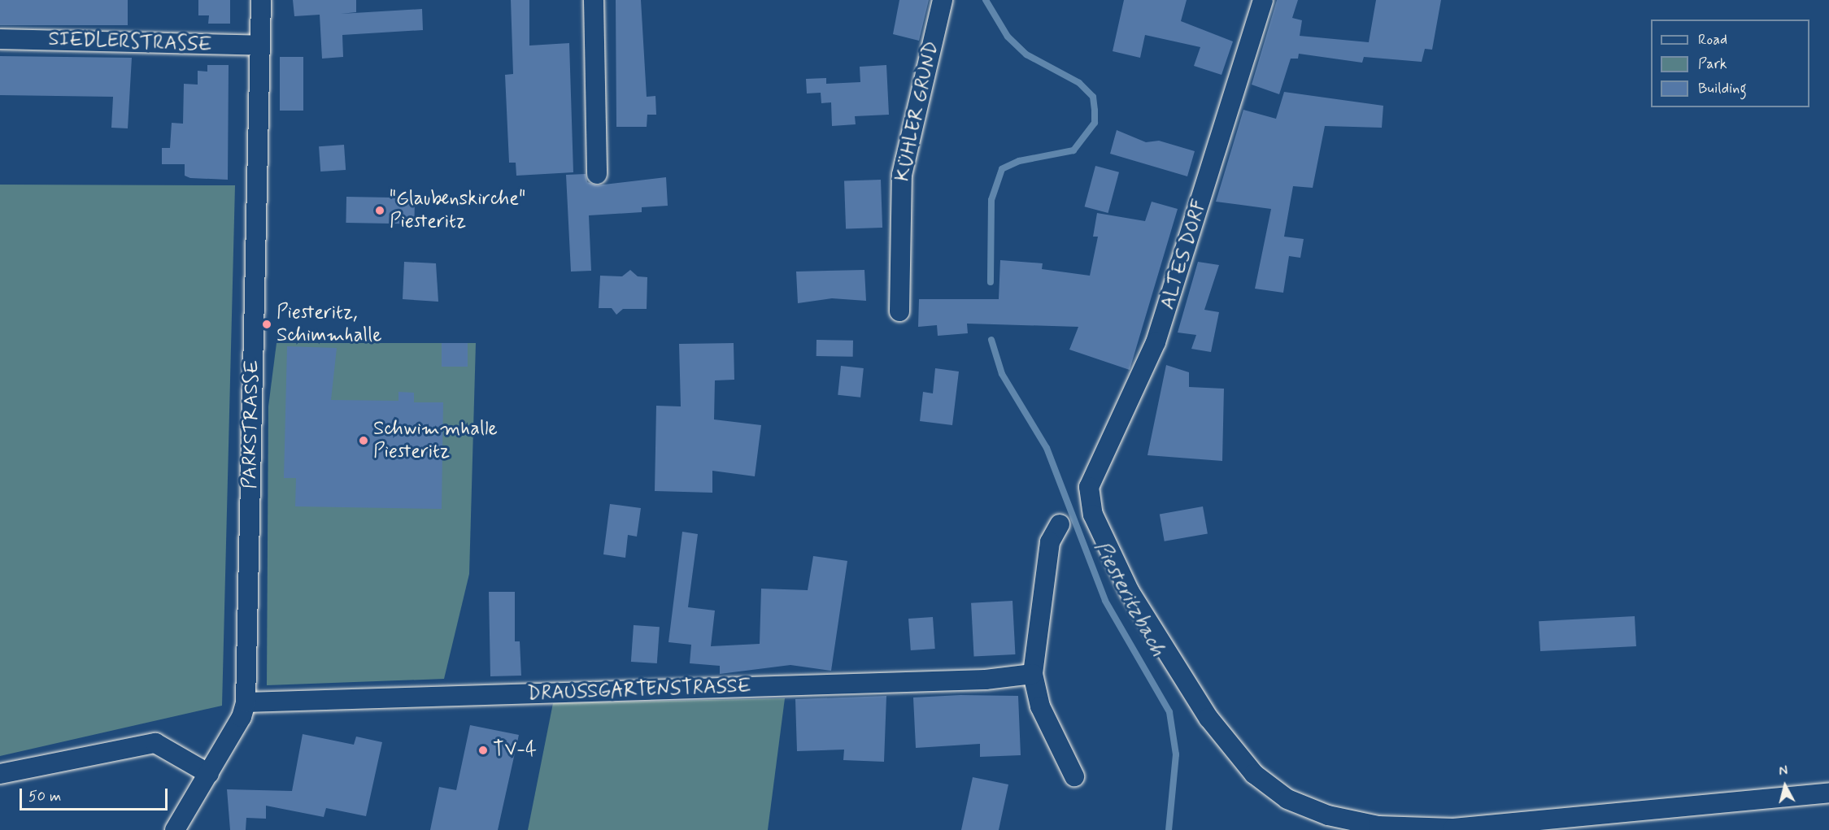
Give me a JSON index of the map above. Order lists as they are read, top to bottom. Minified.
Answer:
{"streets":{"street":["SIEDLERSTRASSE","KÜHLER GRUND","ALTES DORF","PARKSTRASSE","DRAUSSGARTENSTRASSE"]},"crossings":[["SIEDLERSTRASSE","PARKSTRASSE"],["PARKSTRASSE","DRAUSSGARTENSTRASSE"]],"water":["Piesteritzbach"],"places":["\"Glaubenskirche\" Piesteritz","Piesteritz, Schimmhalle","Schwimmhalle Piesteritz","TV-4"],"legend":["Road","Park","Building"],"scale_bar":"50 m","north":"top"}
